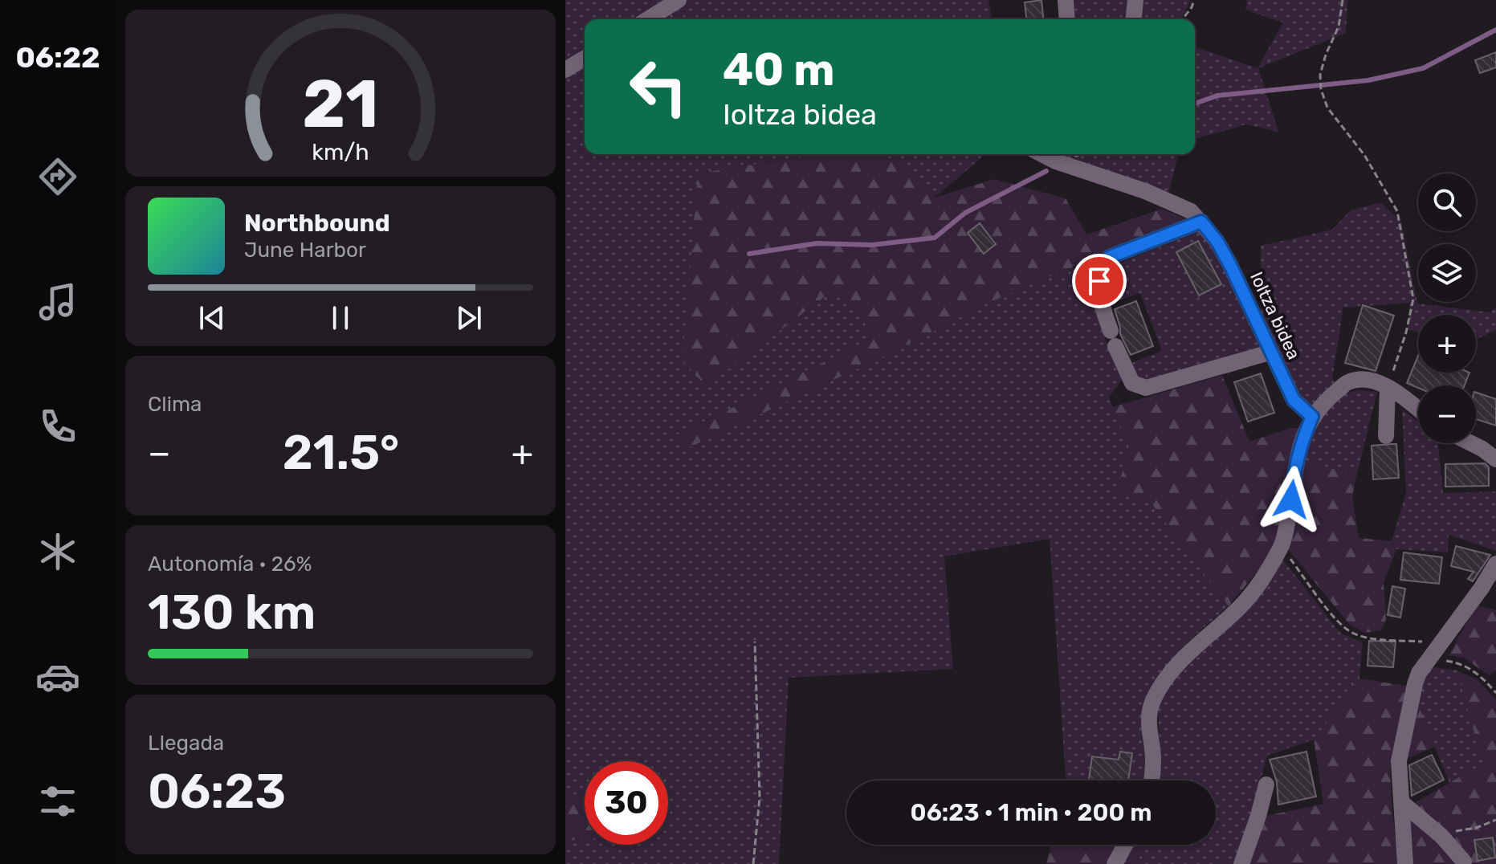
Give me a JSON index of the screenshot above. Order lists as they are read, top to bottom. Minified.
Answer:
{"streets":{"street":["Ioltza bidea"]},"page":{"tabs":"06:22","turn":["40 m","Ioltza bidea"],"map_buttons":["+","−"],"song":["Northbound","June Harbor"],"tile":["Clima",["Autonomía · 26%","130 km"],["Llegada","06:23"]],"heat":["−","21.5°","+"],"limit":"30","trip":"06:23 · 1 min · 200 m","gauge":["21","km/h"]}}
